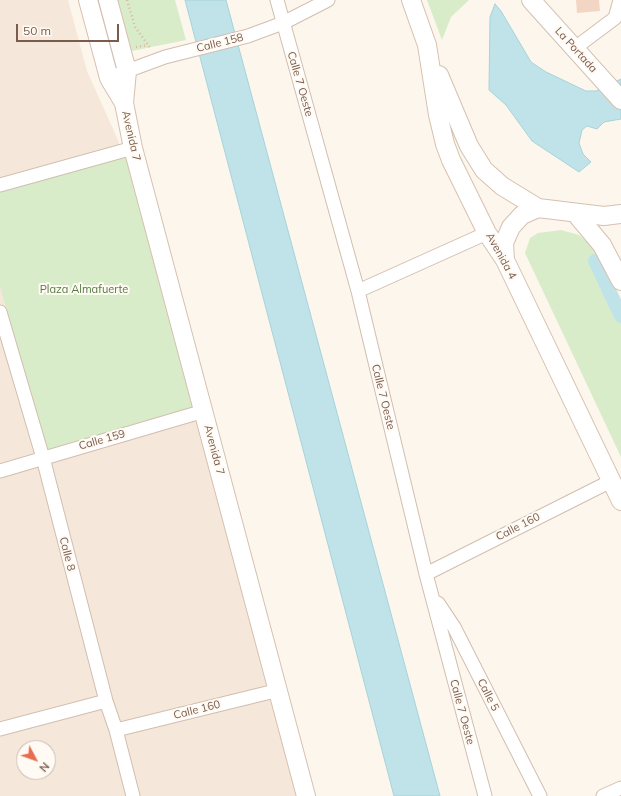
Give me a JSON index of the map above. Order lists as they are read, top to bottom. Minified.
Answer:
{"streets":{"main road":["La Portada","Avenida 7","Avenida 4"],"street":["Calle 158","Calle 7 Oeste","Calle 159","Calle 160","Calle 8","Calle 5"]},"crossings":[["Calle 158","Calle 7 Oeste"],["Calle 158","Avenida 7"],["Calle 7 Oeste","Calle 160"],["Calle 7 Oeste","Calle 5"],["Avenida 7","Calle 159"],["Avenida 7","Calle 160"],["Avenida 4","Calle 160"],["Calle 159","Calle 8"],["Calle 160","Calle 8"]],"parks":["Plaza Almafuerte"],"scale_bar":"50 m","north":"bottom right"}
